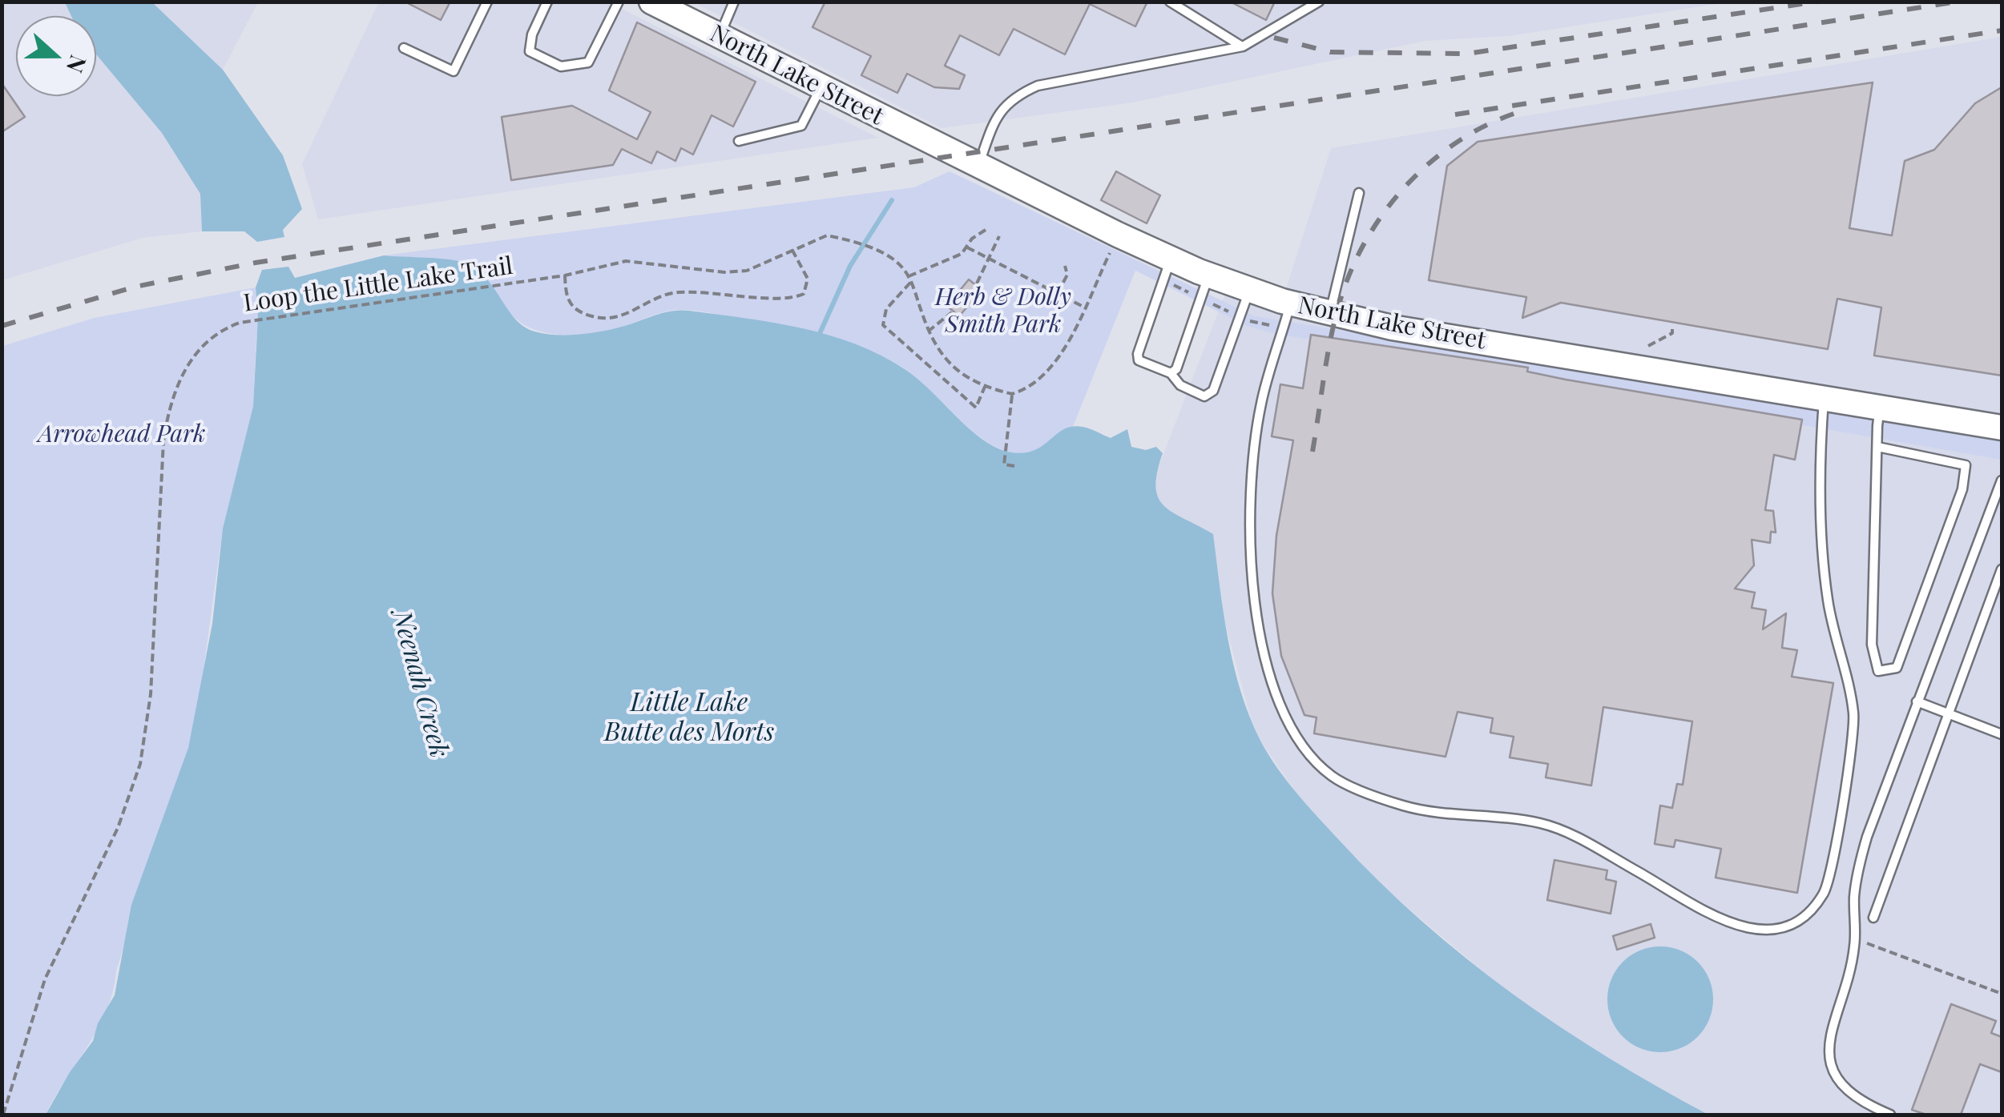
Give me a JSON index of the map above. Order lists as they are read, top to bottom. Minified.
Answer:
{"streets":{"main road":["North Lake Street"],"path":["Loop the Little Lake Trail"]},"water":["Neenah Creek","Little Lake Butte des Morts"],"parks":["Herb & Dolly Smith Park","Arrowhead Park"],"north":"right"}
